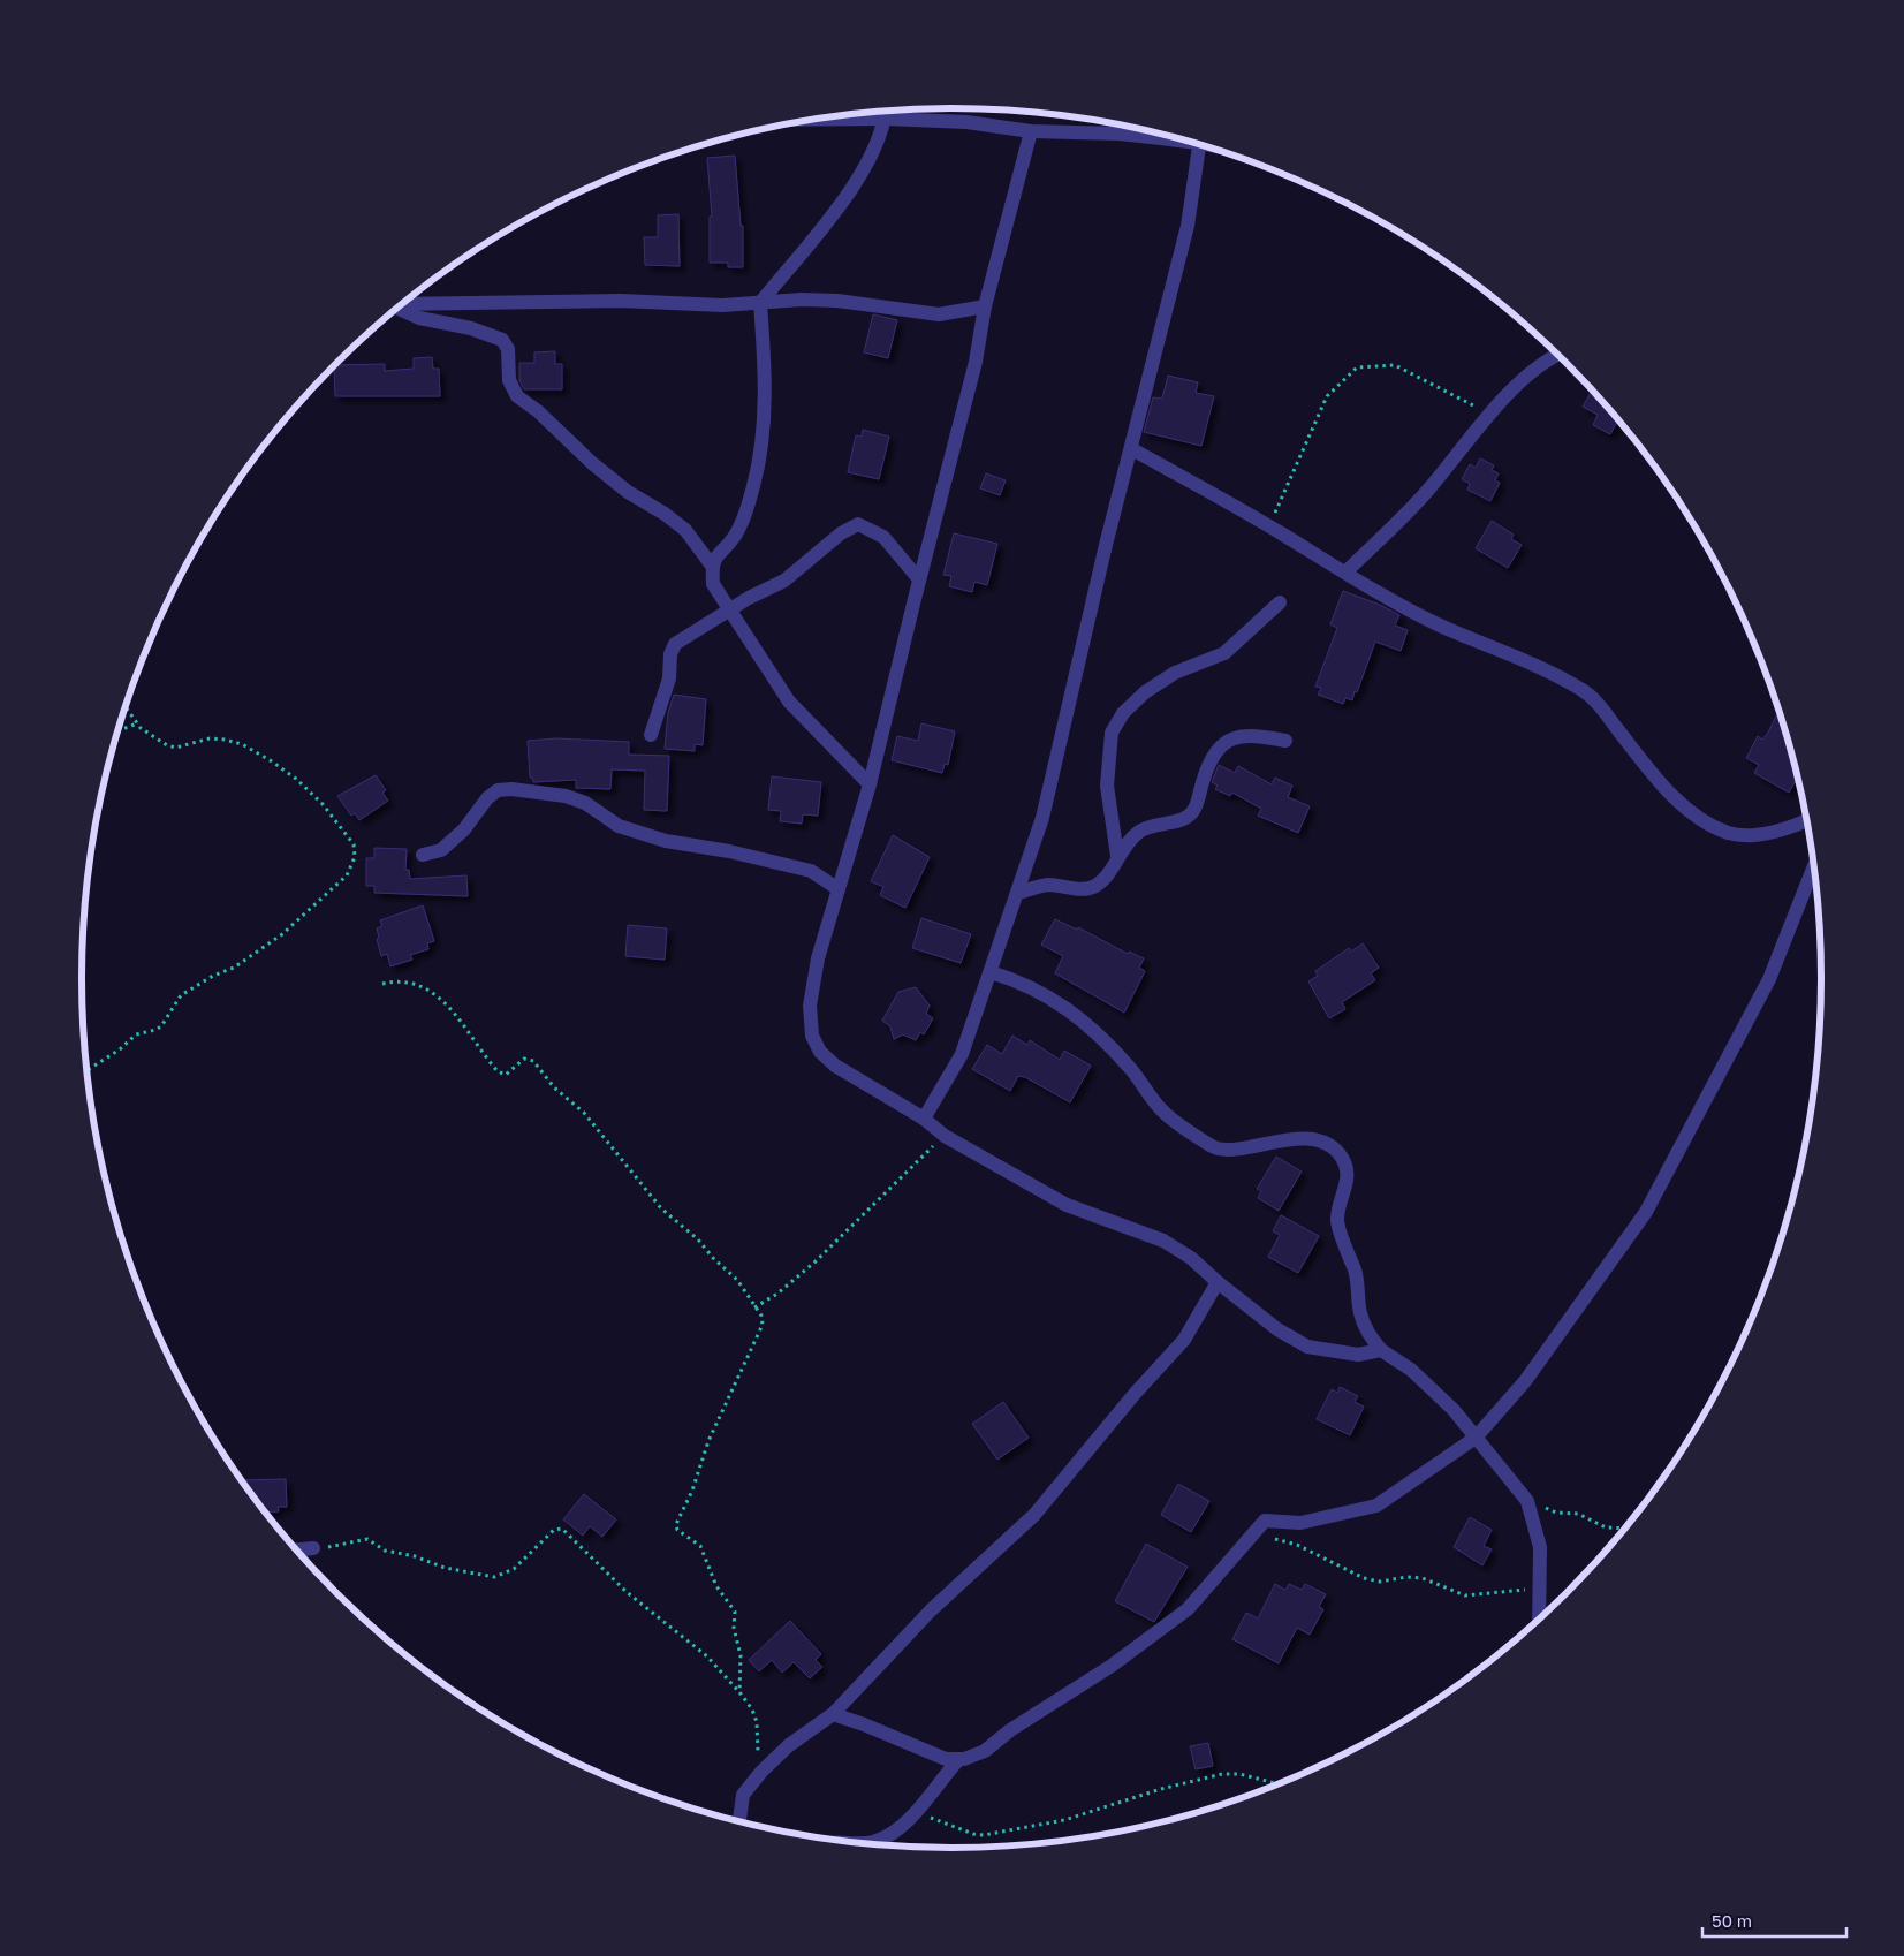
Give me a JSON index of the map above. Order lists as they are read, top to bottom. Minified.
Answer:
{"scale_bar":"50 m"}
